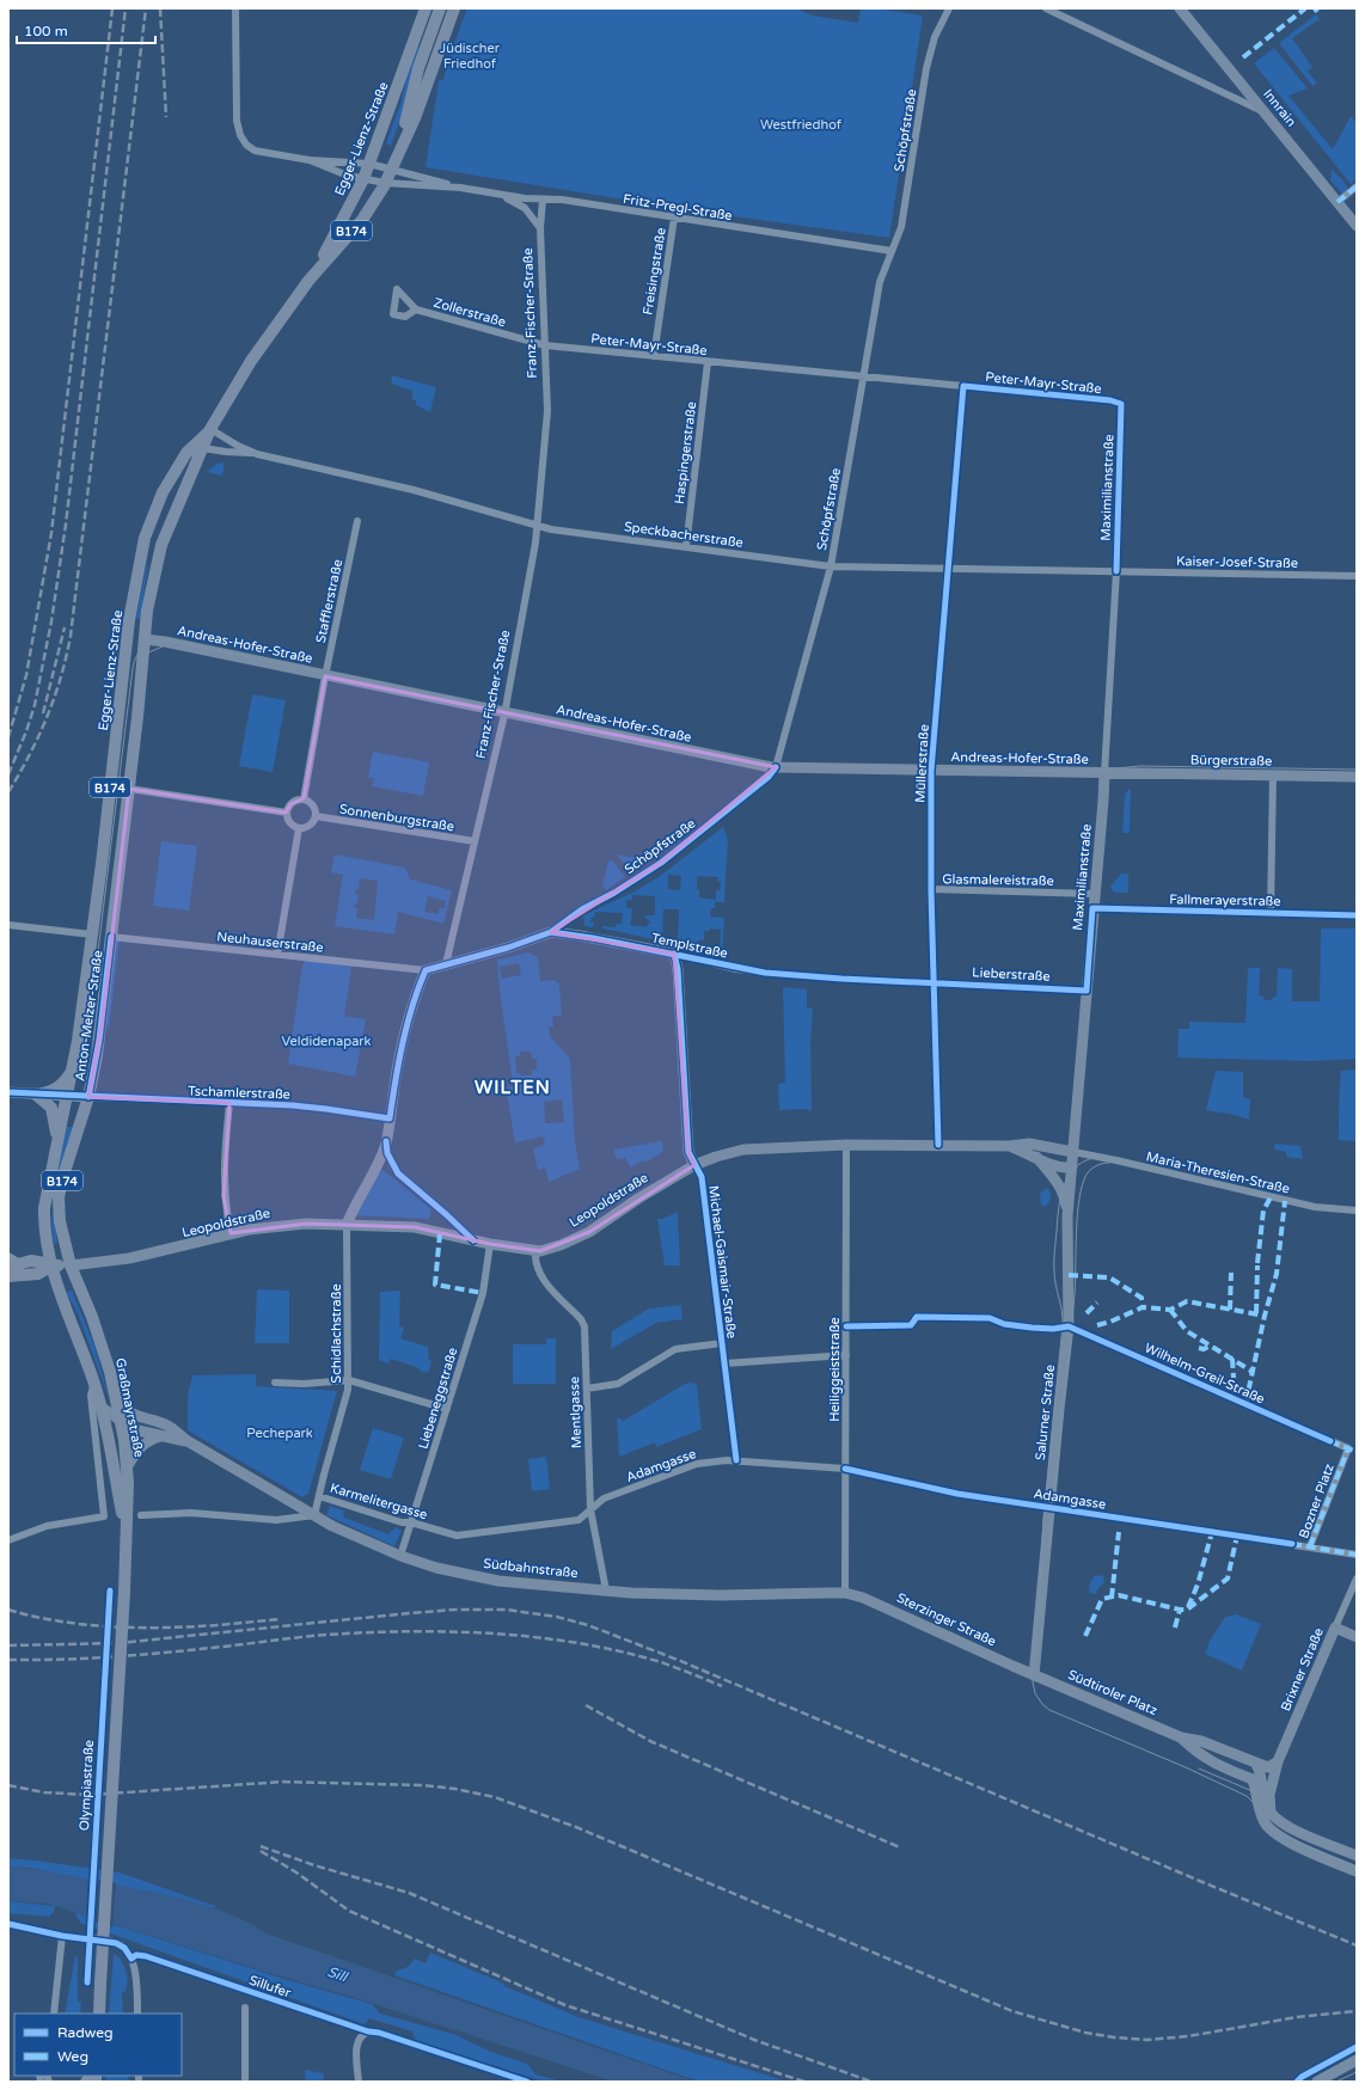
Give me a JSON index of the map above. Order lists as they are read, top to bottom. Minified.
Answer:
{"streets":{"main road":["Egger-Lienz-Straße","B174","Anton-Melzer-Straße","Leopoldstraße","Graßmayrstraße","Olympiastraße"],"street":["Innrain","Schöpfstraße","Fritz-Pregl-Straße","Freisingstraße","Zollerstraße","Franz-Fischer-Straße","Peter-Mayr-Straße","Haspingerstraße","Maximilianstraße","Speckbacherstraße","Kaiser-Josef-Straße","Stafflerstraße","Andreas-Hofer-Straße","Bürgerstraße","Müllerstraße","Sonnenburgstraße","Glasmalereistraße","Fallmerayerstraße","Neuhauserstraße","Templstraße","Lieberstraße","Tschamlerstraße","Maria-Theresien-Straße","Michael-Gaismair-Straße","Schidlachstraße","Heiliggeiststraße","Wilhelm-Greil-Straße","Liebeneggstraße","Mentlgasse","Salurner Straße","Adamgasse","Karmelitergasse","Bozner Platz","Südbahnstraße","Sterzinger Straße","Brixner Straße","Südtiroler Platz"],"cycle path":["Sillufer"]},"crossings":[["Schöpfstraße","Fritz-Pregl-Straße"],["Schöpfstraße","Peter-Mayr-Straße"],["Schöpfstraße","Speckbacherstraße"],["Schöpfstraße","Andreas-Hofer-Straße"],["Schöpfstraße","Templstraße"],["Egger-Lienz-Straße","Fritz-Pregl-Straße"],["Egger-Lienz-Straße","Speckbacherstraße"],["Egger-Lienz-Straße","Andreas-Hofer-Straße"],["Egger-Lienz-Straße","Neuhauserstraße"],["Egger-Lienz-Straße","Anton-Melzer-Straße"],["Fritz-Pregl-Straße","Freisingstraße"],["Fritz-Pregl-Straße","Franz-Fischer-Straße"],["Freisingstraße","Peter-Mayr-Straße"],["Zollerstraße","Franz-Fischer-Straße"],["Zollerstraße","Peter-Mayr-Straße"],["Franz-Fischer-Straße","Peter-Mayr-Straße"],["Franz-Fischer-Straße","Speckbacherstraße"],["Franz-Fischer-Straße","Andreas-Hofer-Straße"],["Franz-Fischer-Straße","Sonnenburgstraße"],["Franz-Fischer-Straße","Templstraße"],["Peter-Mayr-Straße","Haspingerstraße"],["Peter-Mayr-Straße","Maximilianstraße"],["Peter-Mayr-Straße","Müllerstraße"],["Haspingerstraße","Speckbacherstraße"],["Maximilianstraße","Speckbacherstraße"],["Maximilianstraße","Kaiser-Josef-Straße"],["Maximilianstraße","Andreas-Hofer-Straße"],["Maximilianstraße","Bürgerstraße"],["Maximilianstraße","Glasmalereistraße"],["Maximilianstraße","Fallmerayerstraße"],["Maximilianstraße","Lieberstraße"],["Maximilianstraße","Maria-Theresien-Straße"],["Maximilianstraße","Leopoldstraße"],["Maximilianstraße","Salurner Straße"],["Speckbacherstraße","Kaiser-Josef-Straße"],["Speckbacherstraße","Müllerstraße"],["Stafflerstraße","Andreas-Hofer-Straße"],["Stafflerstraße","Sonnenburgstraße"],["Andreas-Hofer-Straße","Bürgerstraße"],["Andreas-Hofer-Straße","Müllerstraße"],["Müllerstraße","Glasmalereistraße"],["Müllerstraße","Templstraße"],["Müllerstraße","Lieberstraße"],["Müllerstraße","Leopoldstraße"],["Neuhauserstraße","Anton-Melzer-Straße"],["Templstraße","Lieberstraße"],["Templstraße","Michael-Gaismair-Straße"],["Anton-Melzer-Straße","Tschamlerstraße"],["Anton-Melzer-Straße","Leopoldstraße"],["Anton-Melzer-Straße","Graßmayrstraße"],["Maria-Theresien-Straße","Leopoldstraße"],["Maria-Theresien-Straße","Salurner Straße"],["Leopoldstraße","Michael-Gaismair-Straße"],["Leopoldstraße","Schidlachstraße"],["Leopoldstraße","Heiliggeiststraße"],["Leopoldstraße","Liebeneggstraße"],["Leopoldstraße","Graßmayrstraße"],["Leopoldstraße","Mentlgasse"],["Leopoldstraße","Salurner Straße"],["Michael-Gaismair-Straße","Adamgasse"],["Schidlachstraße","Karmelitergasse"],["Heiliggeiststraße","Adamgasse"],["Heiliggeiststraße","Südbahnstraße"],["Heiliggeiststraße","Sterzinger Straße"],["Wilhelm-Greil-Straße","Salurner Straße"],["Wilhelm-Greil-Straße","Bozner Platz"],["Liebeneggstraße","Karmelitergasse"],["Liebeneggstraße","Südbahnstraße"],["Graßmayrstraße","Olympiastraße"],["Mentlgasse","Adamgasse"],["Mentlgasse","Karmelitergasse"],["Mentlgasse","Südbahnstraße"],["Salurner Straße","Adamgasse"],["Salurner Straße","Sterzinger Straße"],["Salurner Straße","Südtiroler Platz"],["Adamgasse","Karmelitergasse"],["Adamgasse","Bozner Platz"],["Karmelitergasse","Südbahnstraße"],["Südbahnstraße","Sterzinger Straße"],["Sterzinger Straße","Südtiroler Platz"],["Brixner Straße","Südtiroler Platz"]],"districts":["WILTEN"],"water":["Sill"],"parks":["Jüdischer Friedhof","Westfriedhof","Veldidenapark","Pechepark"],"legend":["Radweg","Weg"],"scale_bar":"100 m"}
